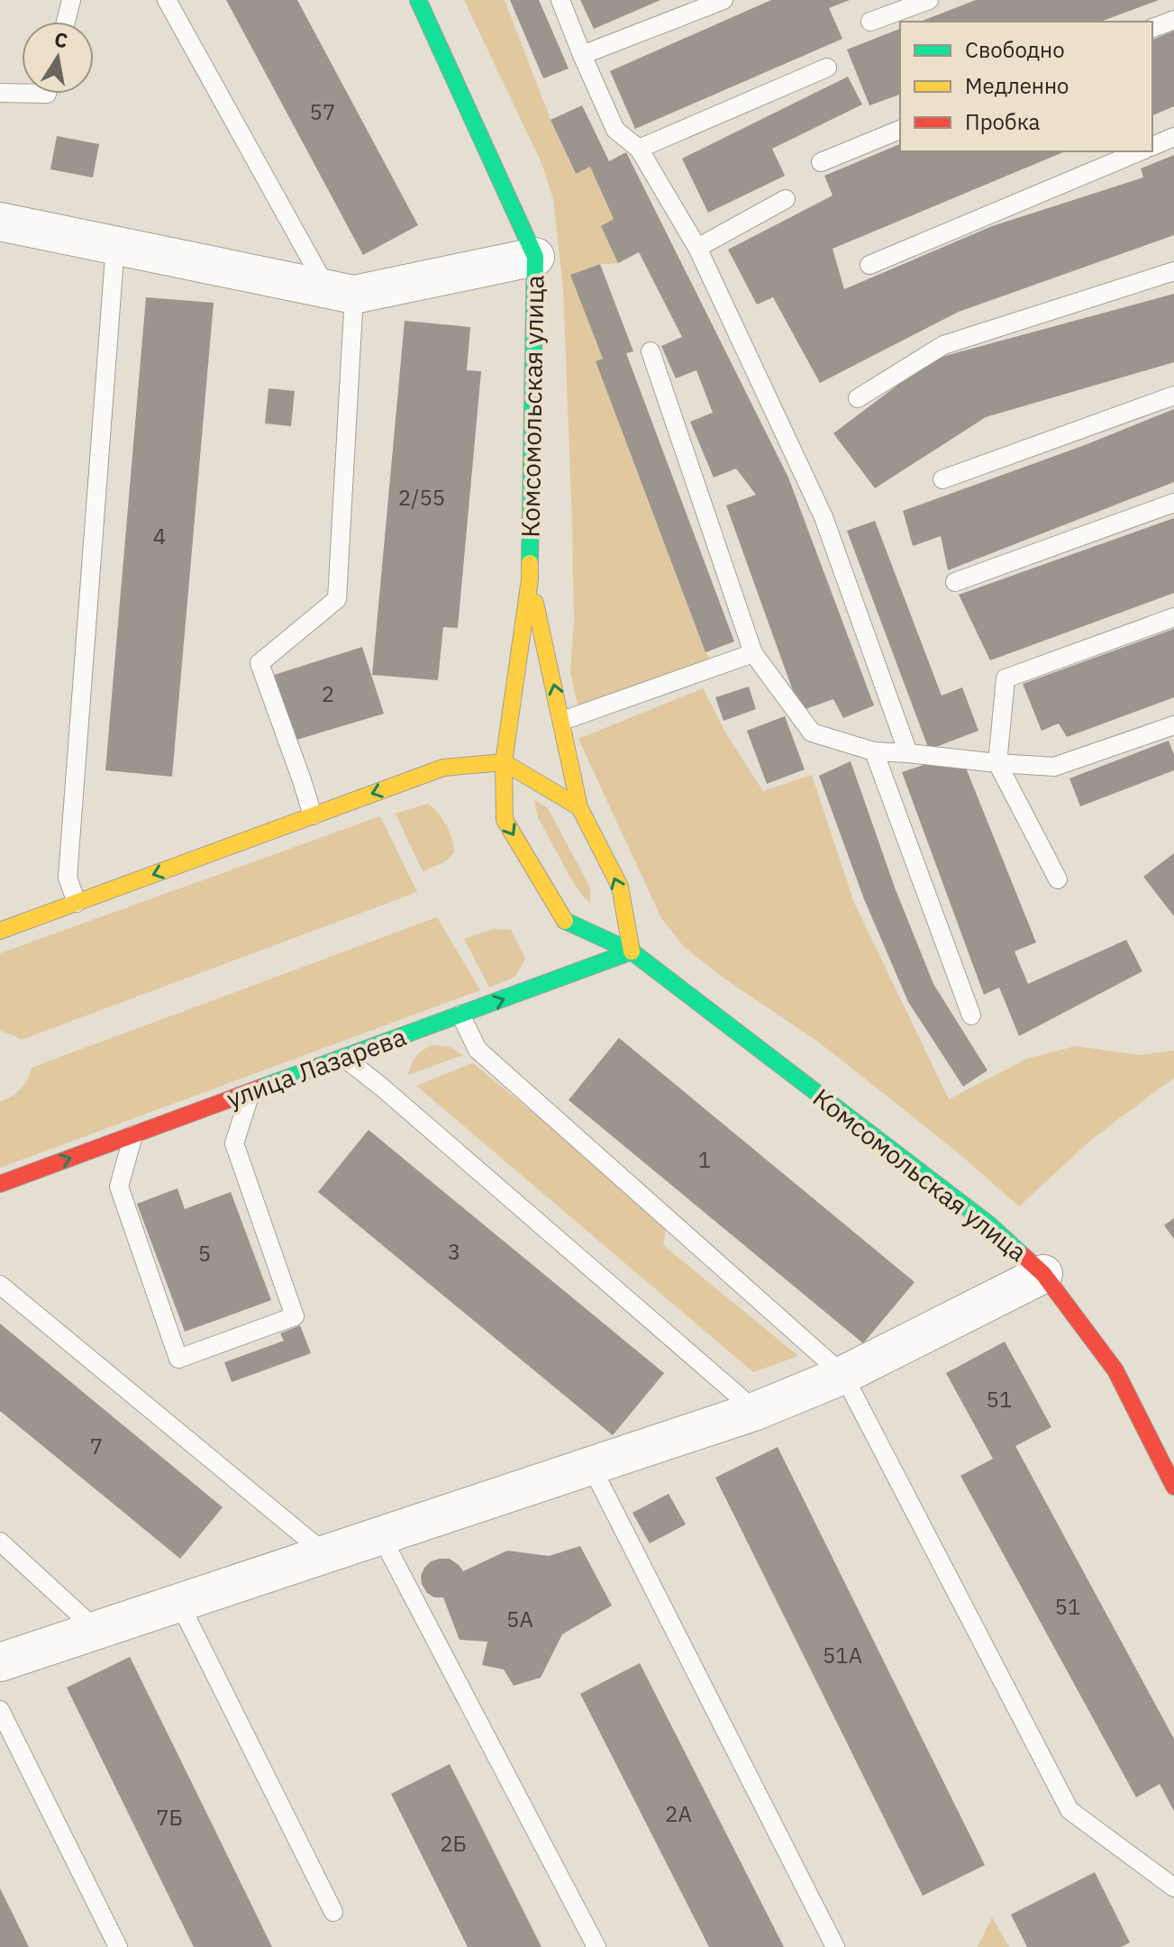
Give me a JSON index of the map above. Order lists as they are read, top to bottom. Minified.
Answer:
{"streets":{"main road":["Комсомольская улица","улица Лазарева"]},"crossings":[["Комсомольская улица","улица Лазарева"]],"one_way":["улица Лазарева"],"house_numbers":["57","2/55","4","2","1","3","5","51","7","51","5А","51А","2А","7Б","2Б"],"legend":["Свободно","Медленно","Пробка"],"north":"top"}
